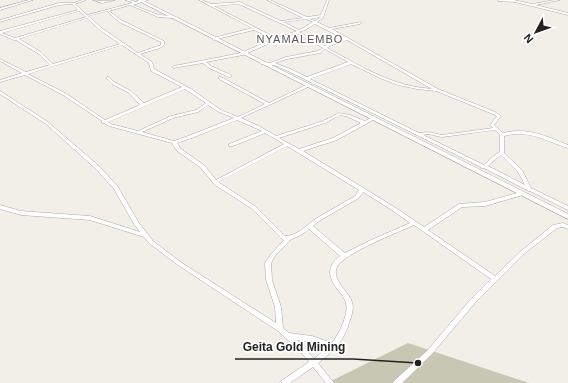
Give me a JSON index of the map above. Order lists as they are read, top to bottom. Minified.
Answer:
{"districts":["NYAMALEMBO"],"places":["Geita Gold Mining"],"north":"bottom left"}
